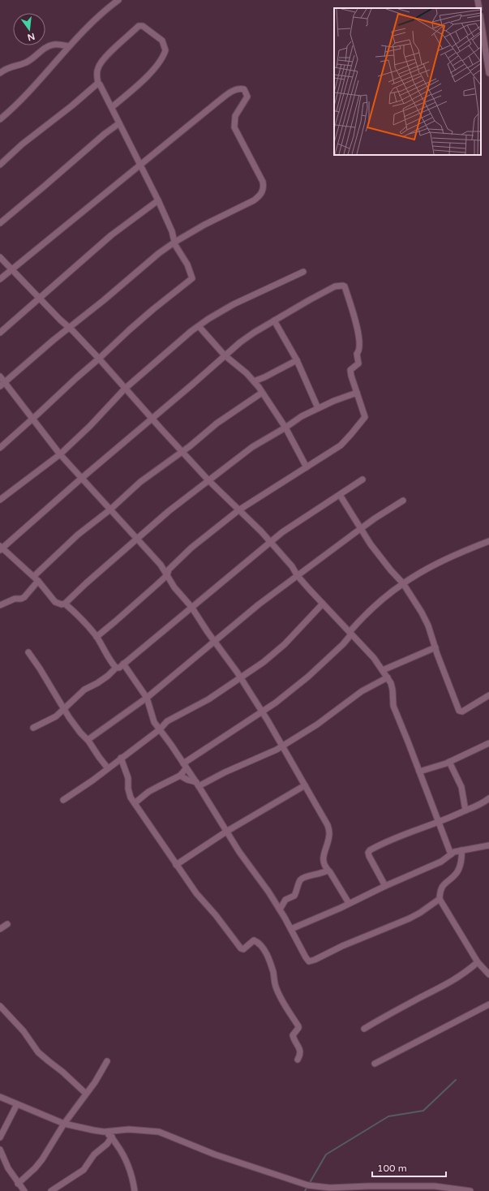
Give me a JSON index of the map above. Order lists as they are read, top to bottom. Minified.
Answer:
{"scale_bar":"100 m","north":"bottom"}
